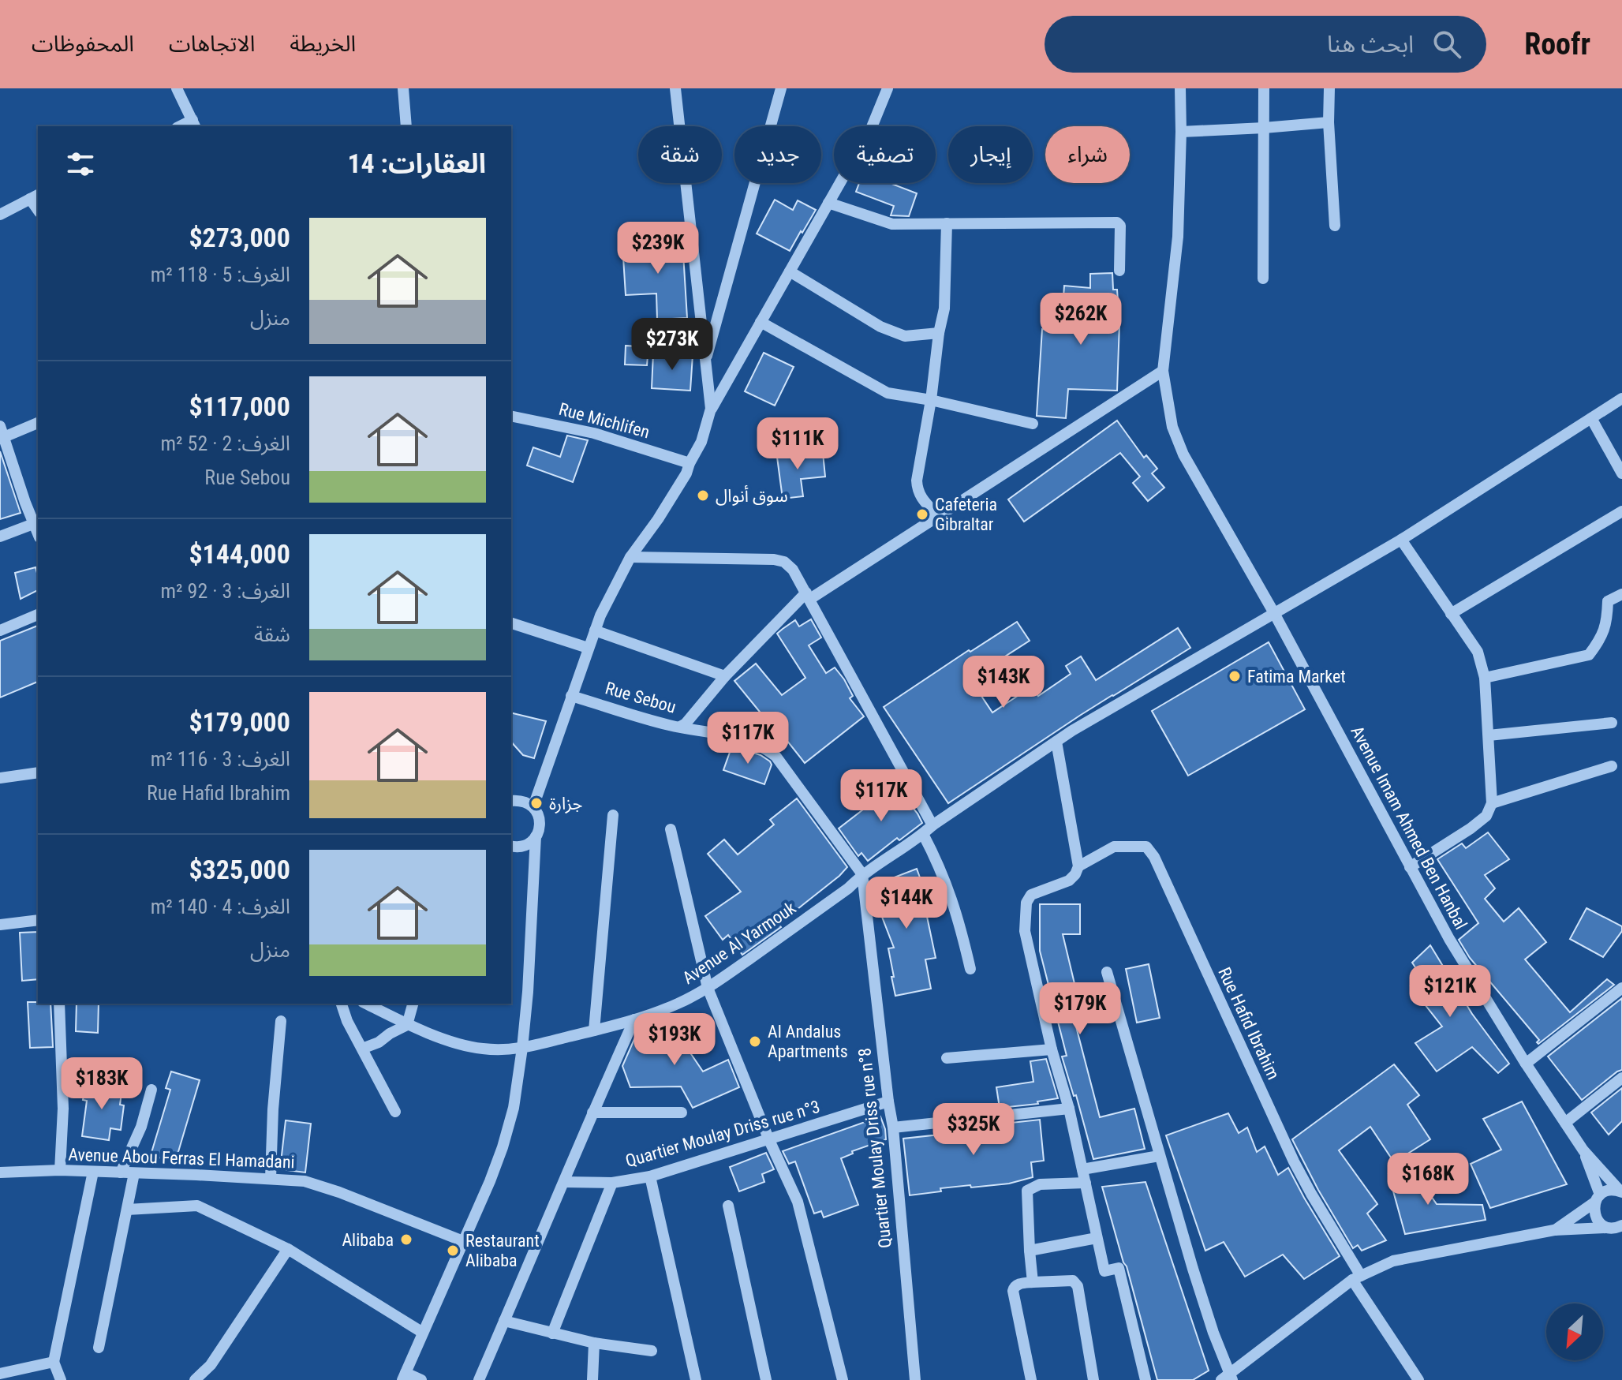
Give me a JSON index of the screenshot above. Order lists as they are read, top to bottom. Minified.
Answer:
{"streets":{"street":["Rue Michlifen","Rue Sebou","Avenue Imam Ahmed Ben Hanbal","Avenue Al Yarmouk","Rue Hafid Ibrahim","Quartier Moulay Driss rue n°3","Quartier Moulay Driss rue n°8","Avenue Abou Ferras El Hamadani"]},"crossings":[["Rue Sebou","Avenue Al Yarmouk"],["Rue Sebou","Quartier Moulay Driss rue n°8"],["Avenue Imam Ahmed Ben Hanbal","Avenue Al Yarmouk"],["Avenue Al Yarmouk","Quartier Moulay Driss rue n°8"],["Quartier Moulay Driss rue n°3","Quartier Moulay Driss rue n°8"]],"places":["سوق أنوال","Cafeteria Gibraltar","Fatima Market","جزارة","Al Andalus Apartments","Alibaba","Restaurant Alibaba"],"north":"bottom left","page":{"header":"Roofr","search":"ابحث هنا","nav":["الخريطة","الاتجاهات","المحفوظات"],"chip":["شراء","إيجار","تصفية","جديد","شقة"],"heading":"العقارات: 14","list":[{"name":"$273,000","note":"الغرف: 5 · 118 m² · منزل"},{"name":"$117,000","note":"الغرف: 2 · 52 m² · Rue Sebou"},{"name":"$144,000","note":"الغرف: 3 · 92 m² · شقة"},{"name":"$179,000","note":"الغرف: 3 · 116 m² · Rue Hafid Ibrahim"},{"name":"$325,000","note":"الغرف: 4 · 140 m² · منزل"}],"price":["$239K","$262K","$273K","$111K","$143K","$117K","$117K","$144K","$121K","$179K","$193K","$183K","$325K","$168K"]}}
